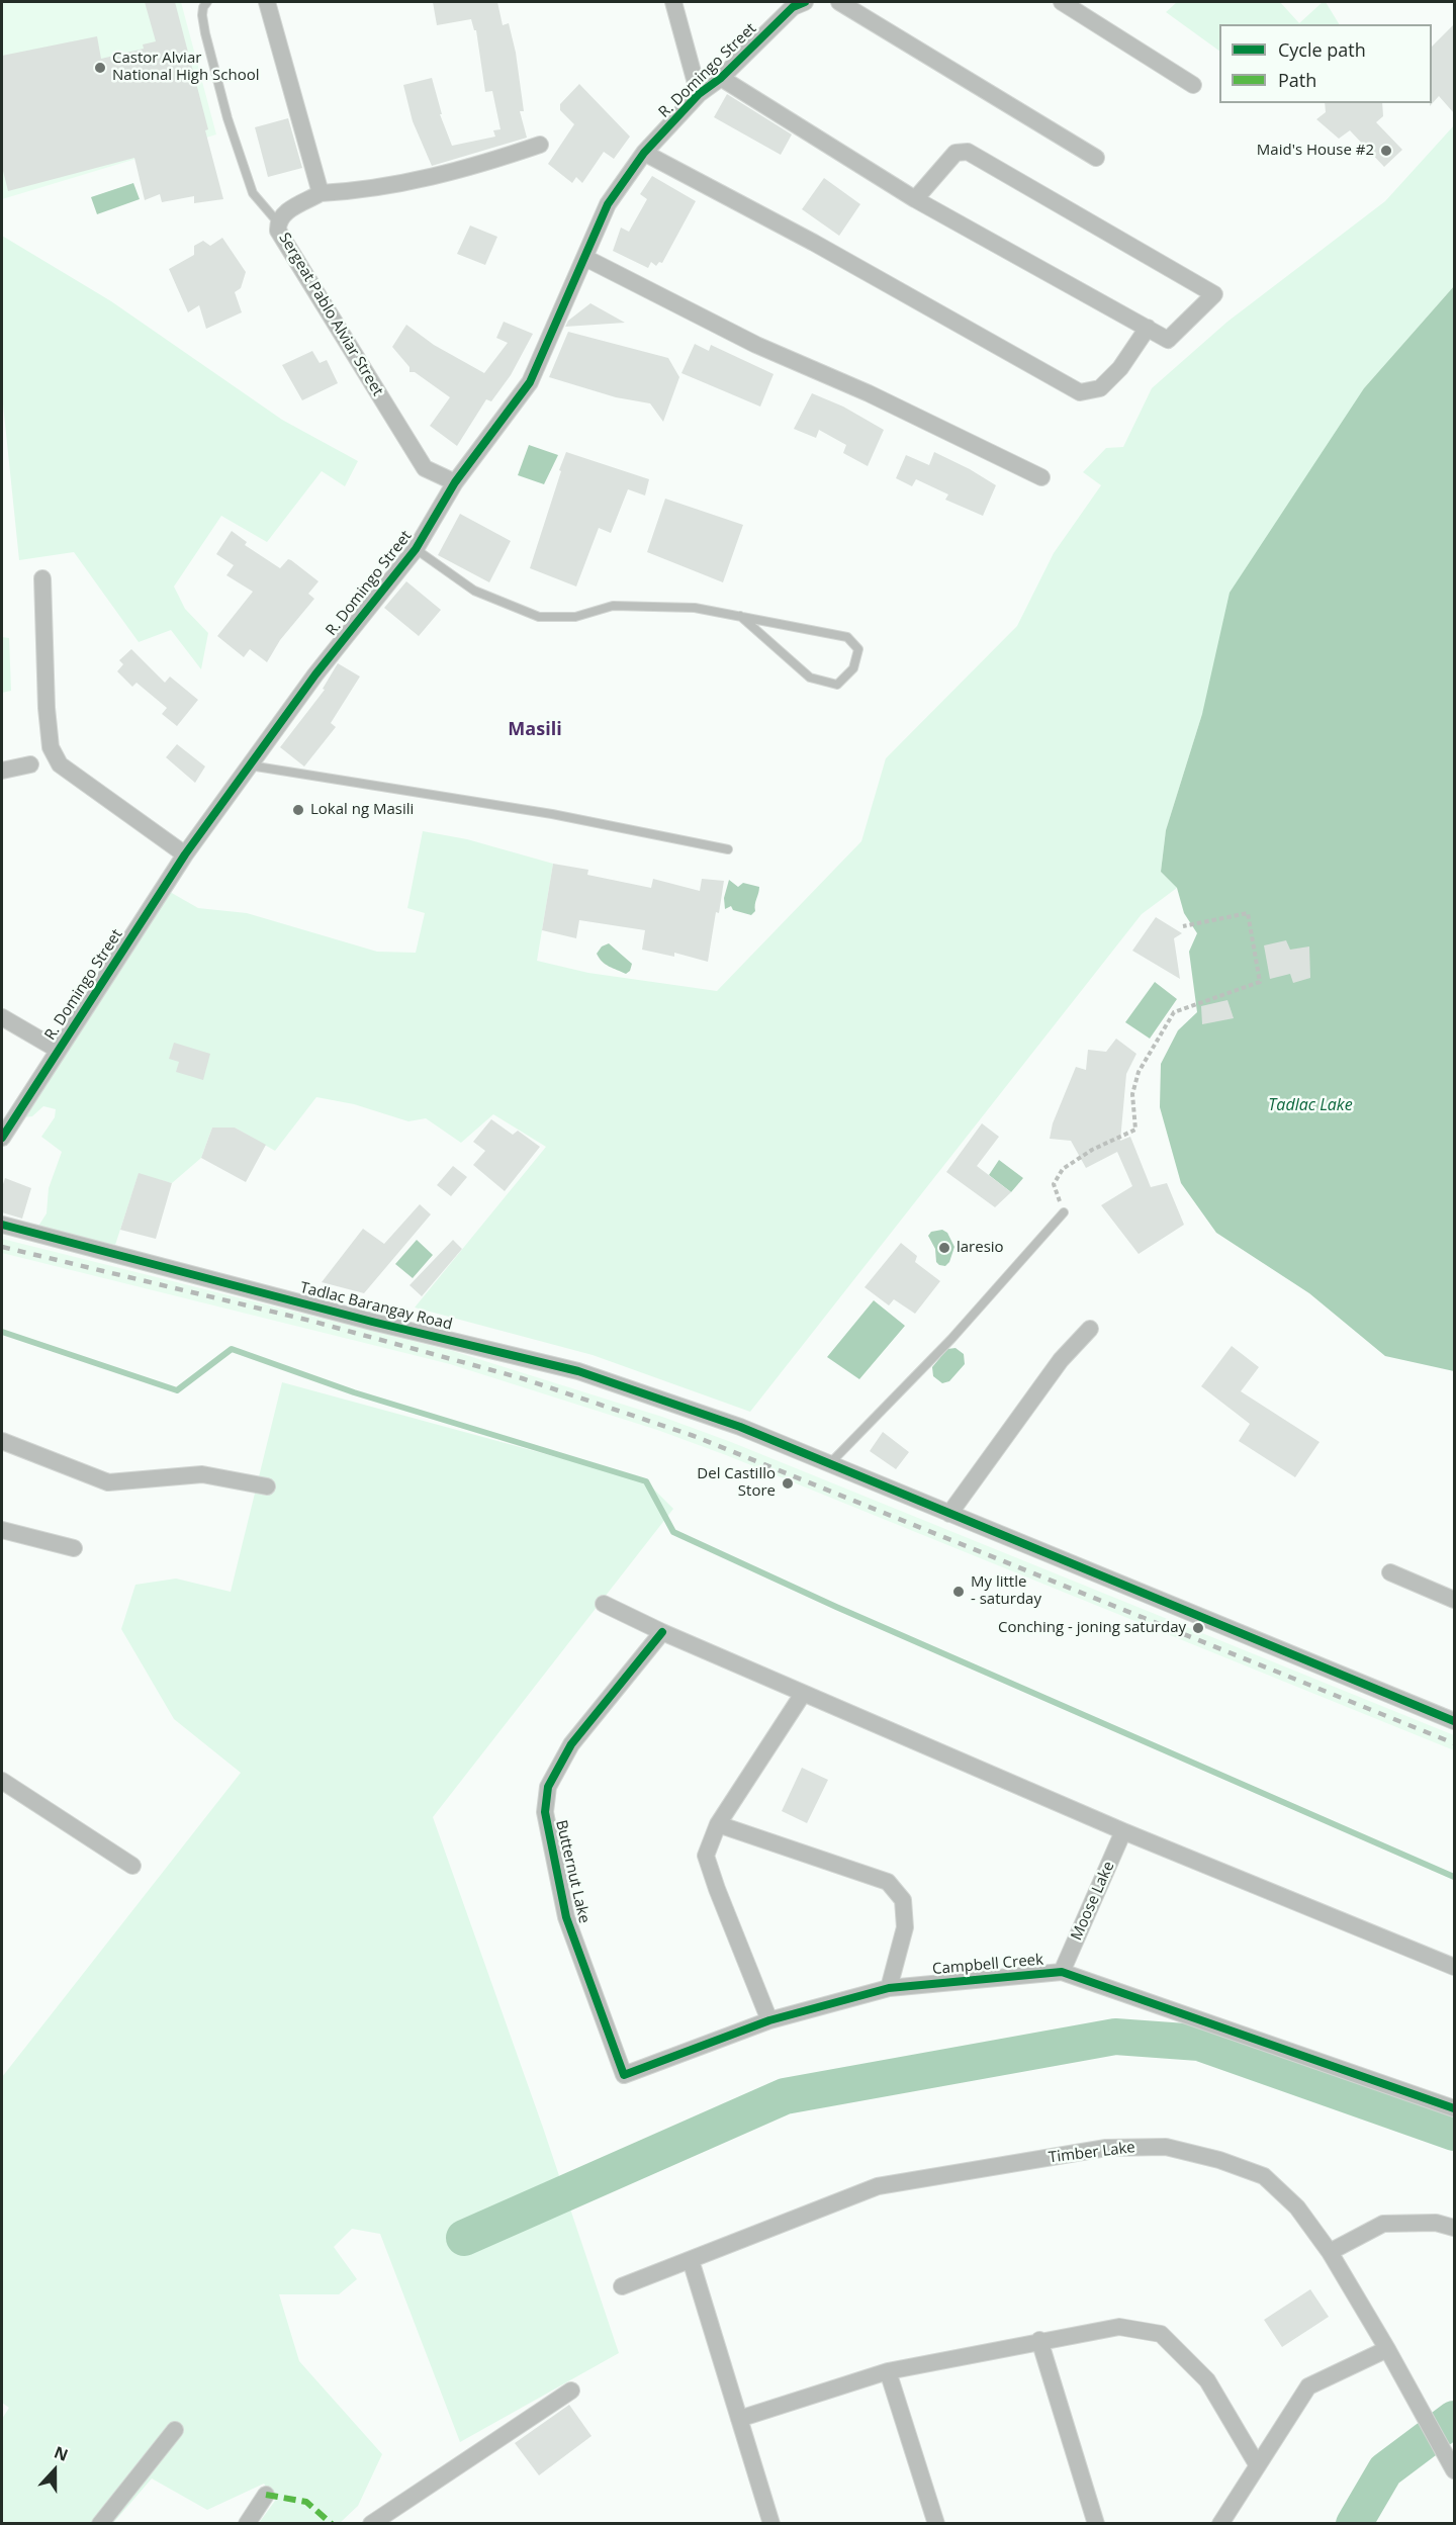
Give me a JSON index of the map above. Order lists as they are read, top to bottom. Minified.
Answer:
{"streets":{"street":["R. Domingo Street","Sergeat Pablo Alviar Street","Tadlac Barangay Road","Butternut Lake","Moose Lake","Campbell Creek","Timber Lake"]},"crossings":[["R. Domingo Street","Sergeat Pablo Alviar Street"],["Butternut Lake","Campbell Creek"],["Moose Lake","Campbell Creek"]],"districts":["Masili"],"water":["Tadlac Lake"],"places":["Castor Alviar National High School","Maid's House #2","Lokal ng Masili","laresio","Del Castillo Store","My little - saturday","Conching - joning saturday"],"legend":["Cycle path","Path"],"north":"top"}
